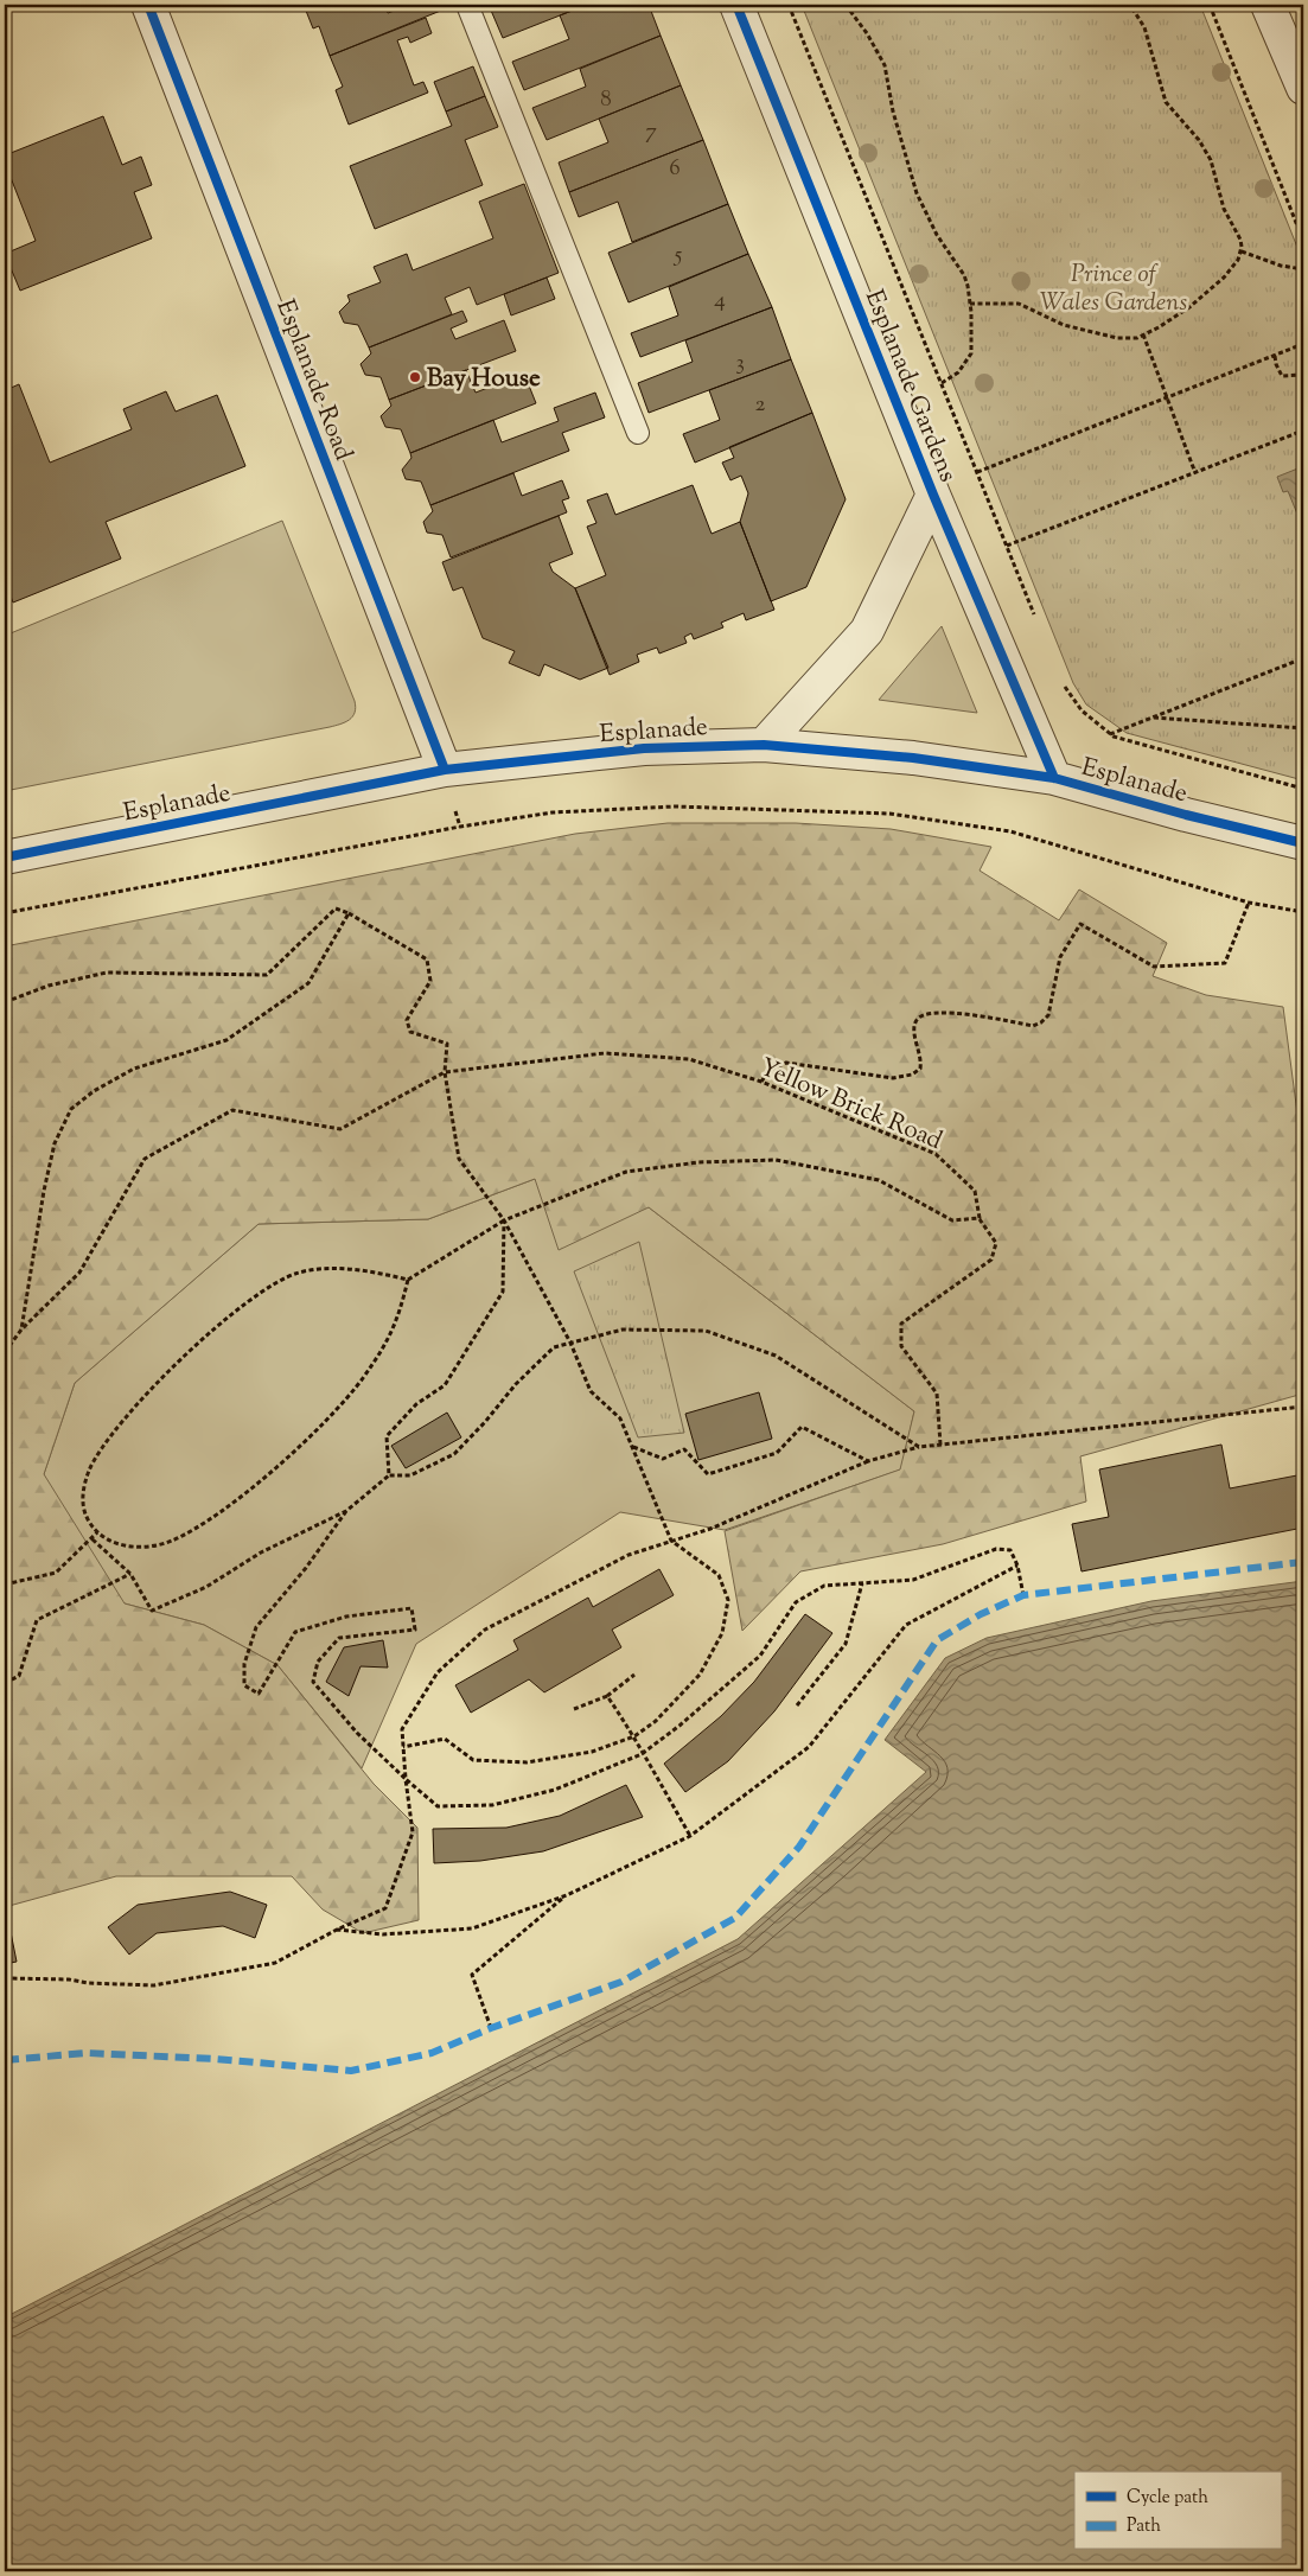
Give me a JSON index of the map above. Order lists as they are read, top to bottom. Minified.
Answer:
{"streets":{"street":["Esplanade Road","Esplanade Gardens","Esplanade"],"path":["Yellow Brick Road"]},"crossings":[["Esplanade Road","Esplanade"],["Esplanade Gardens","Esplanade"]],"parks":["Prince of Wales Gardens"],"places":["Bay House"],"house_numbers":["8","7","6","5","4","3","2"],"legend":["Cycle path","Path"]}
